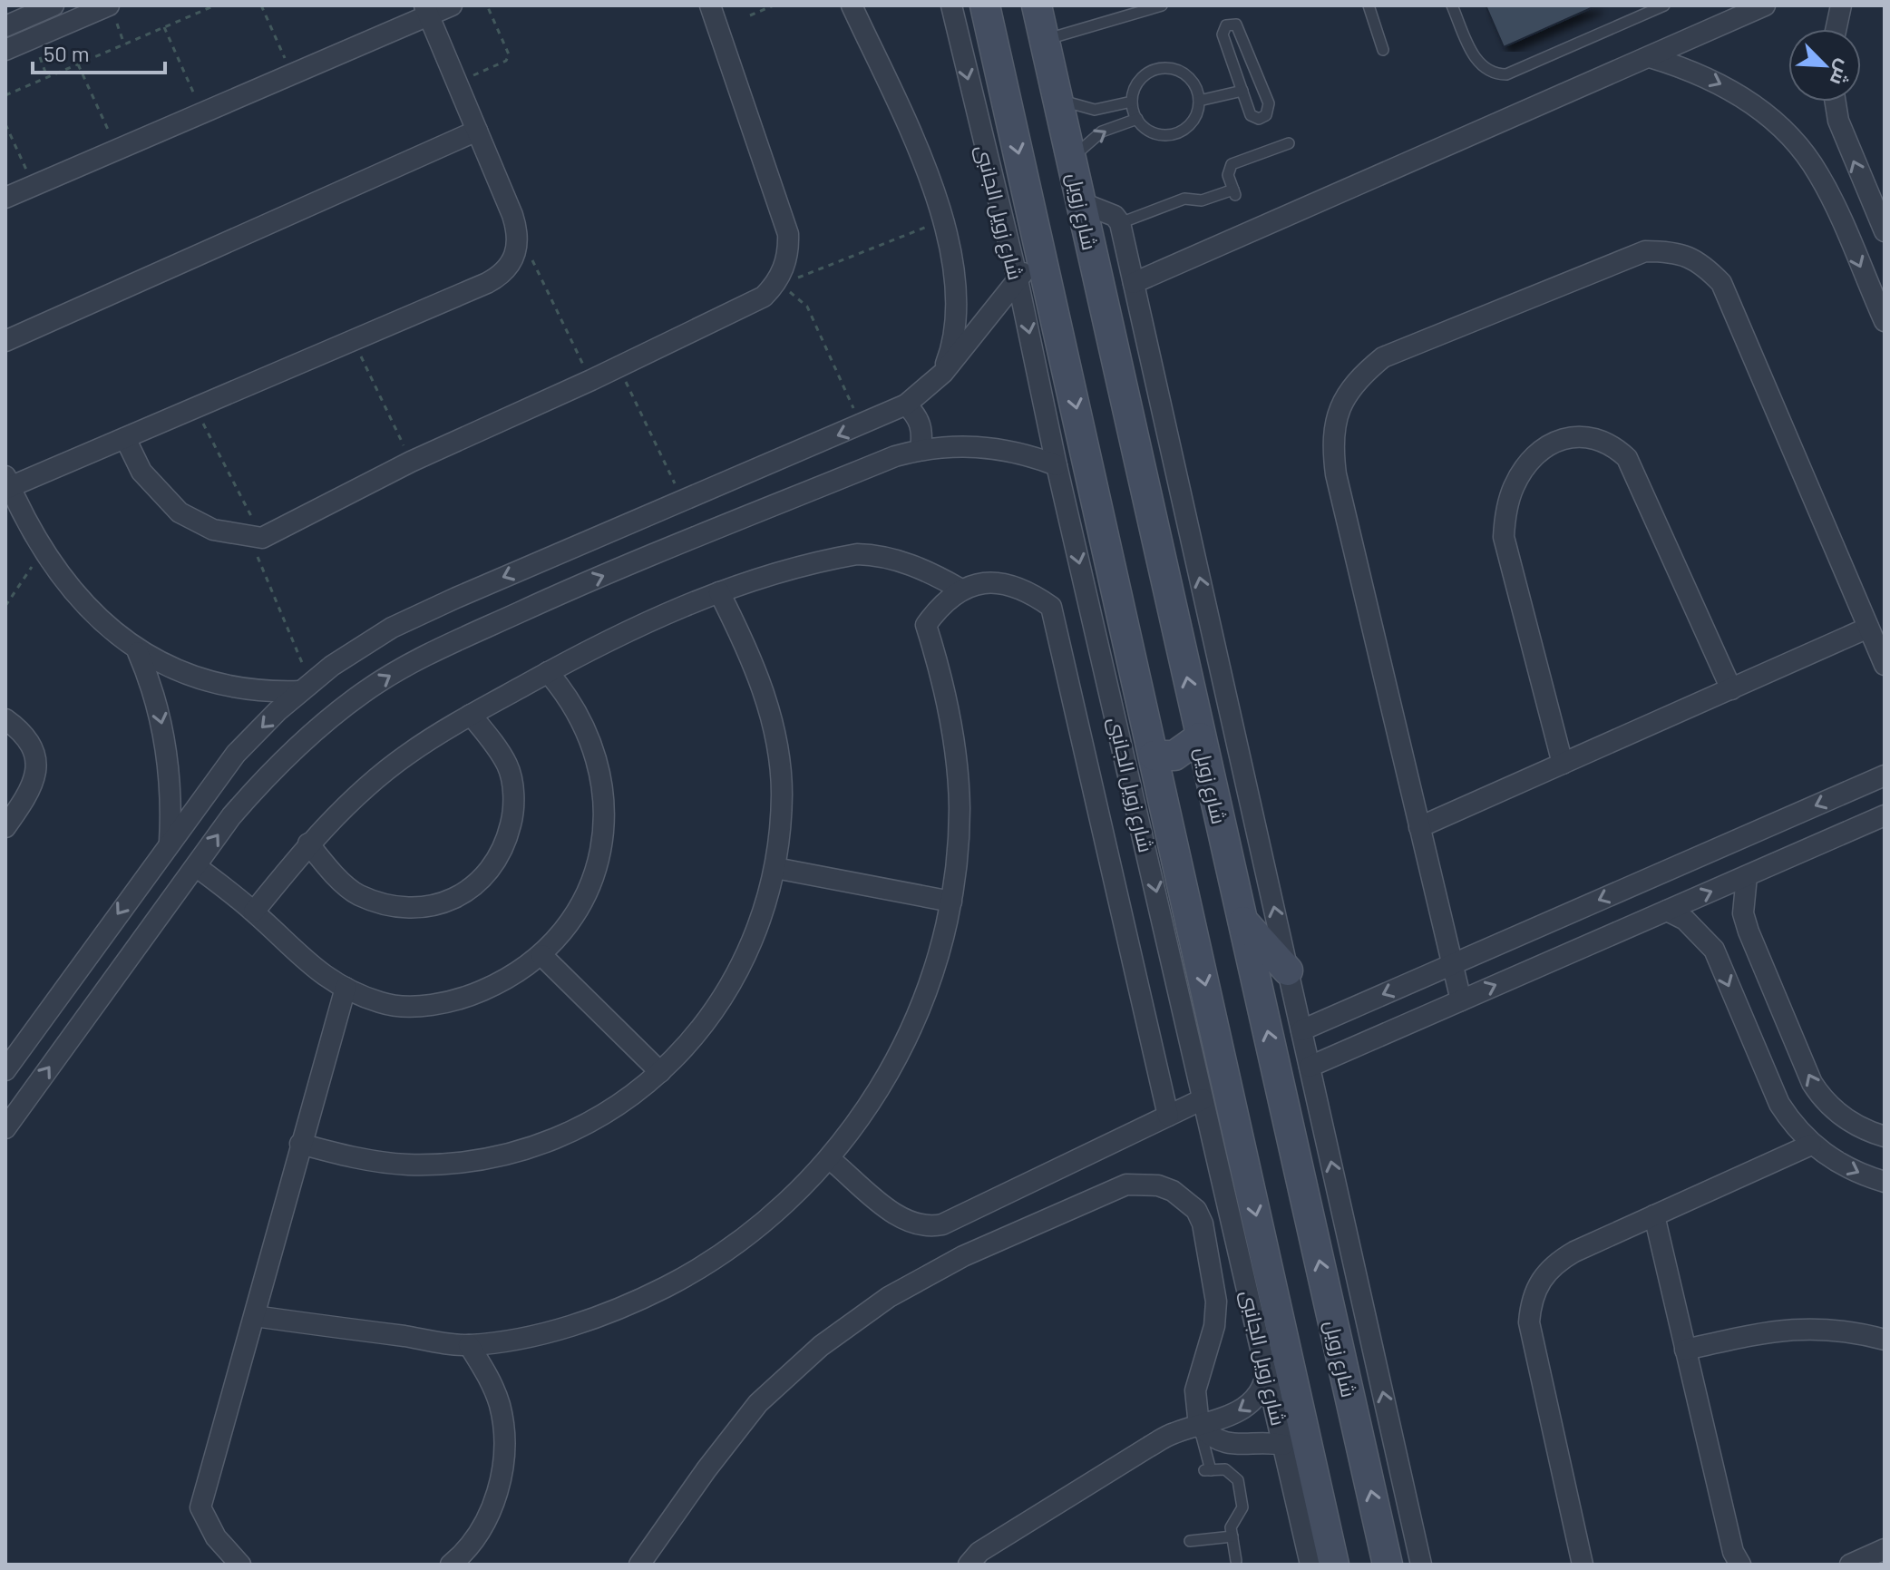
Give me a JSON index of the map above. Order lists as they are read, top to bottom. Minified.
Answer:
{"streets":{"main road":["شارع زويل"],"street":["شارع زويل الجانبى"]},"scale_bar":"50 m","north":"bottom right"}
